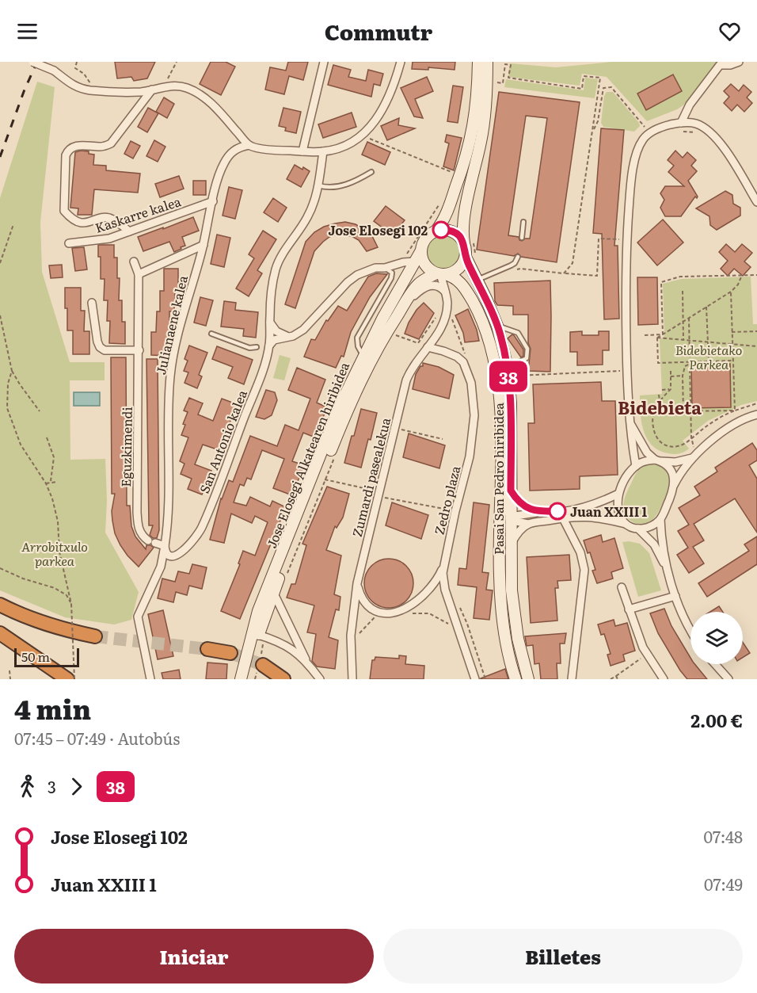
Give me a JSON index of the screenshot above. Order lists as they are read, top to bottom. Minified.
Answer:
{"streets":{"main road":["Jose Elosegi Alkatearen hiribidea","Pasai San Pedro hiribidea"],"street":["Kaskarre kalea","Julianaene kalea","San Antonio kalea","Eguzkimendi","Zumardi pasealekua","Zedro plaza"]},"crossings":[["Kaskarre kalea","Julianaene kalea"],["Julianaene kalea","San Antonio kalea"],["Julianaene kalea","Eguzkimendi"],["San Antonio kalea","Eguzkimendi"],["Jose Elosegi Alkatearen hiribidea","Zumardi pasealekua"],["Jose Elosegi Alkatearen hiribidea","Pasai San Pedro hiribidea"],["Zumardi pasealekua","Pasai San Pedro hiribidea"],["Zumardi pasealekua","Zedro plaza"]],"districts":["Bidebieta"],"parks":["Bidebietako Parkea","Arrobitxulo parkea"],"places":["Jose Elosegi 102","Juan XXIII 1"],"lines":["bus line 38"],"scale_bar":"50 m","page":{"header":"Commutr","on_map":"38","scale":"50 m","heading":["4 min","07:45 – 07:49 · Autobús","2.00 €"],"legs":["3","38"],"list":[{"name":"Jose Elosegi 102","value":"07:48"},{"name":"Juan XXIII 1","value":"07:49"}],"buttons":["Iniciar","Billetes"]}}
